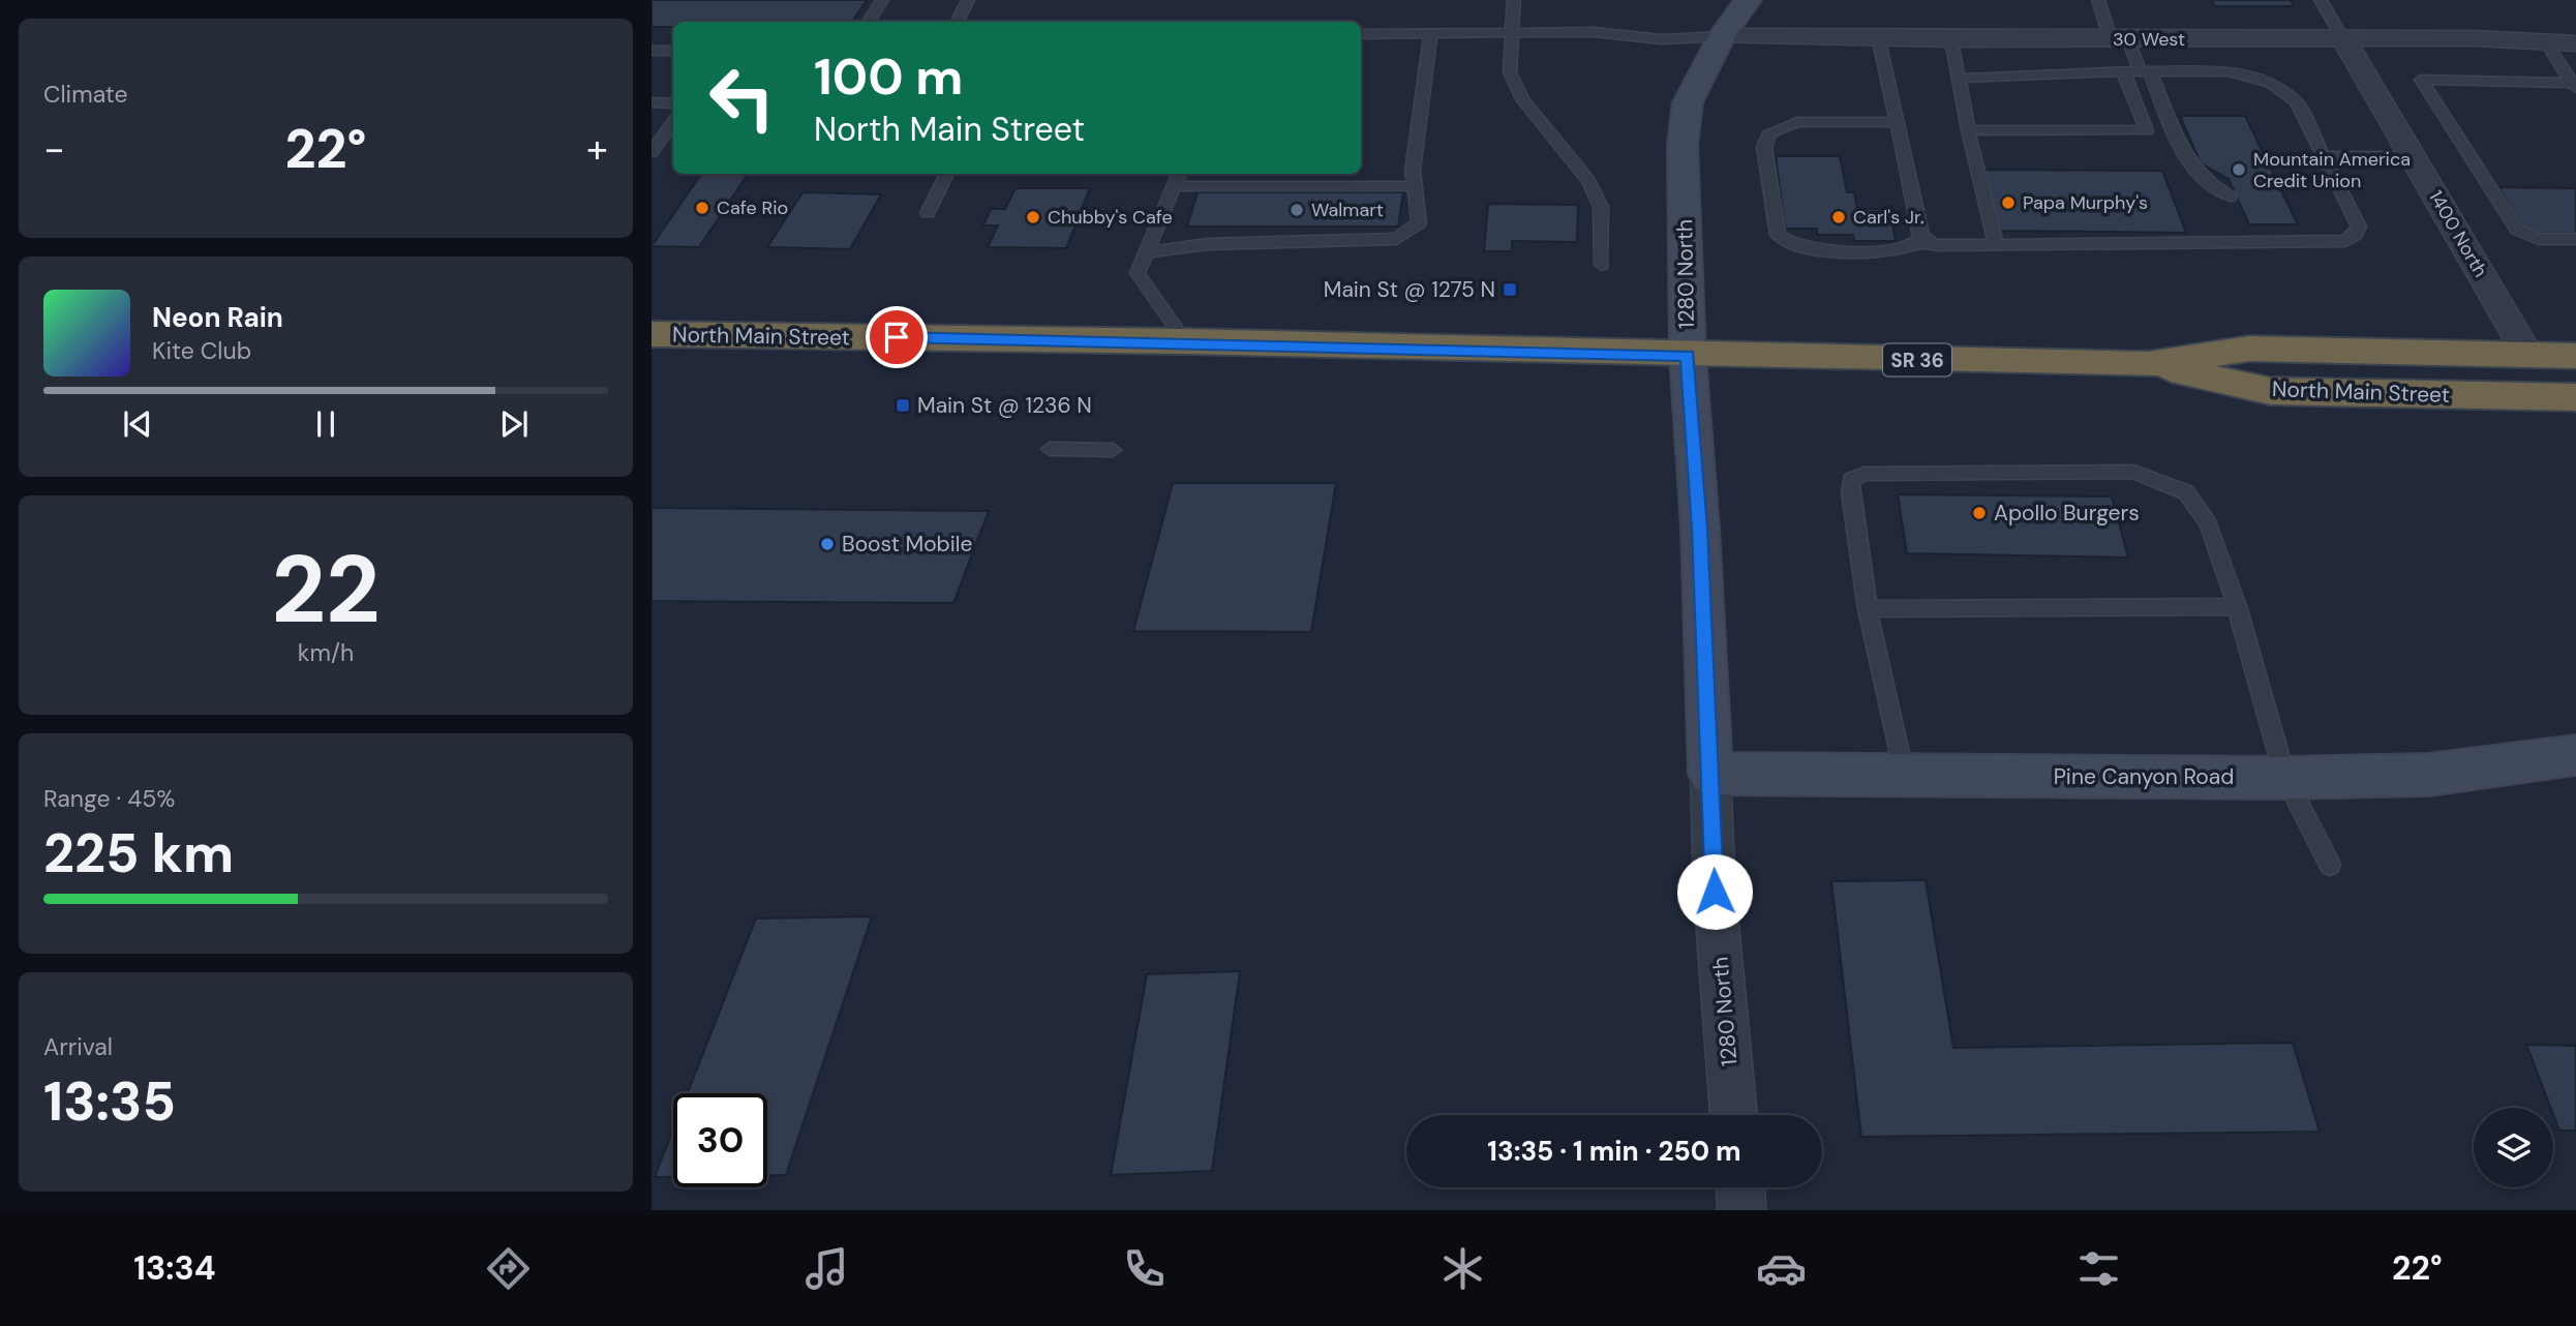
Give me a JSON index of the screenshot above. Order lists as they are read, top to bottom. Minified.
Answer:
{"streets":{"highway":["North Main Street","SR 36"],"street":["30 West","1400 North","1280 North","Pine Canyon Road"]},"crossings":[["30 West","1400 North"],["30 West","1280 North"],["1400 North","North Main Street"],["1280 North","North Main Street"],["1280 North","Pine Canyon Road"]],"places":{"other":["Mountain America Credit Union","Papa Murphy's","Cafe Rio","Walmart","Chubby's Cafe","Carl's Jr.","Apollo Burgers","Boost Mobile"],"transit":["Main St @ 1275 N","Main St @ 1236 N"]},"page":{"tile":["Climate",["22","km/h"],["Range · 45%","225 km"],["Arrival","13:35"]],"turn":["100 m","North Main Street"],"heat":["−","22°","+"],"song":["Neon Rain","Kite Club"],"limit":"30","trip":"13:35 · 1 min · 250 m","tabs":["13:34","22°"]}}
